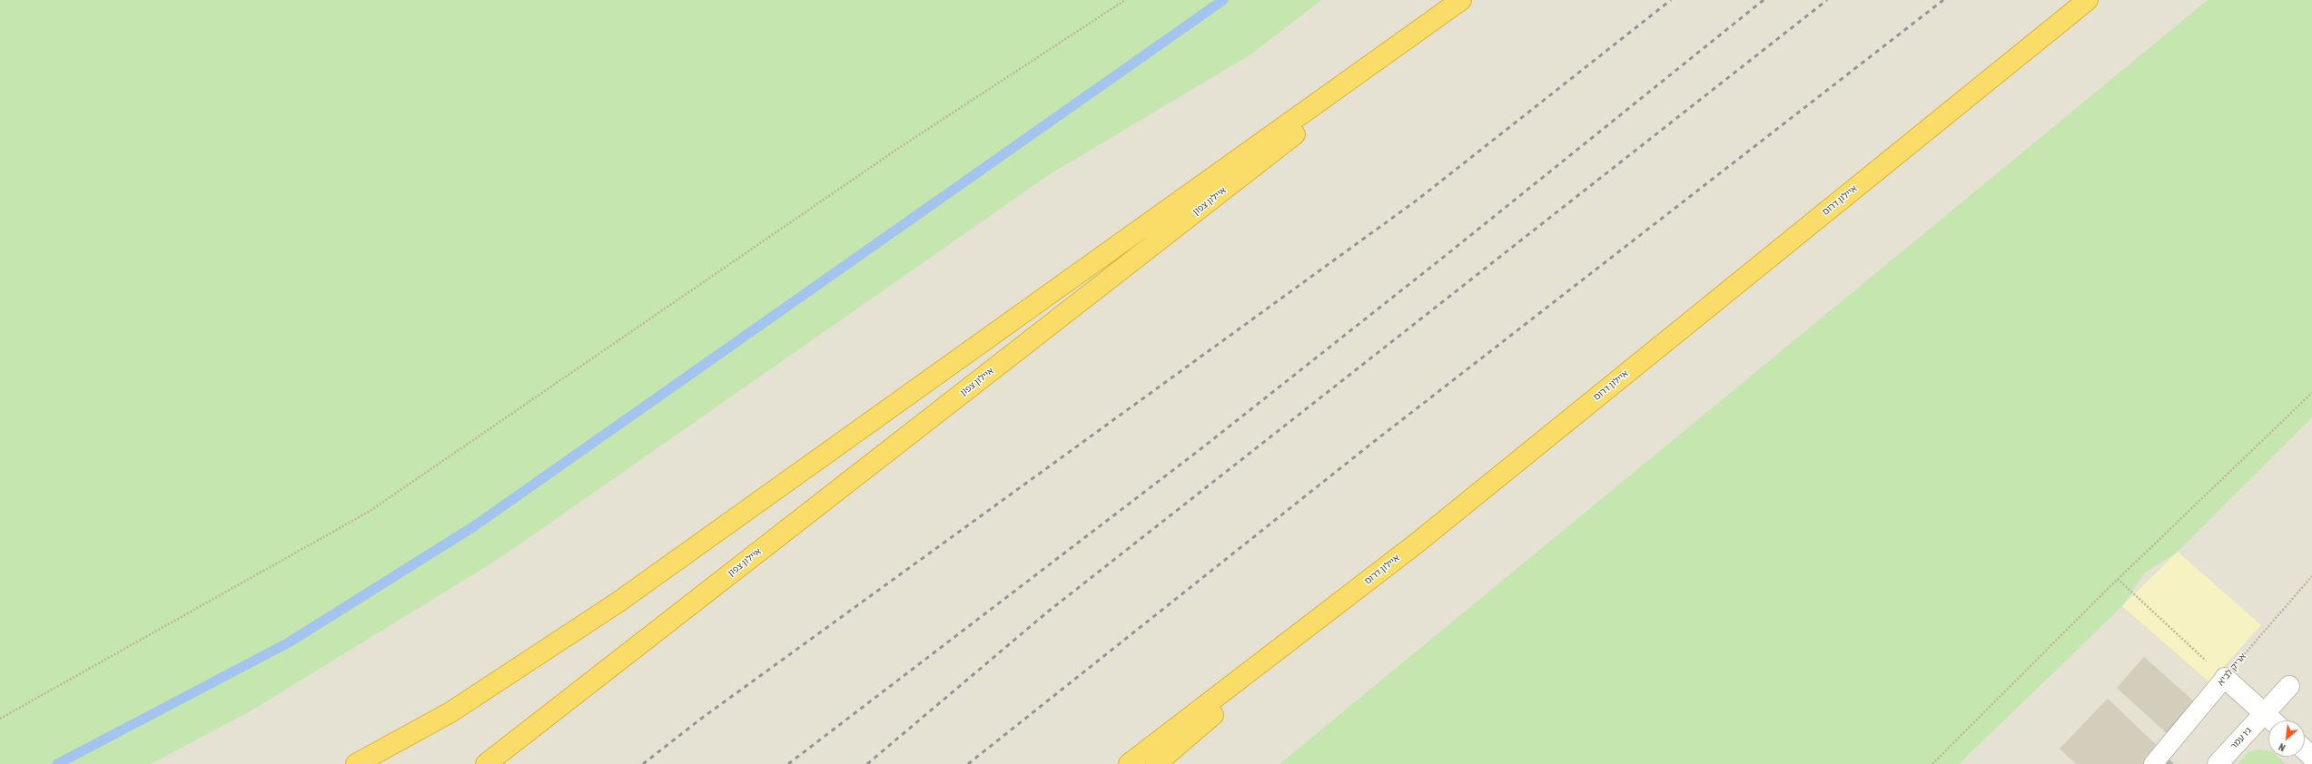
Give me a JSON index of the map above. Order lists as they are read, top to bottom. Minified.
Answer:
{"streets":{"highway":["איילון דרום","איילון צפון"],"street":["ג׳ו עמר"],"lane":["אריק לביא"]},"north":"bottom left"}
